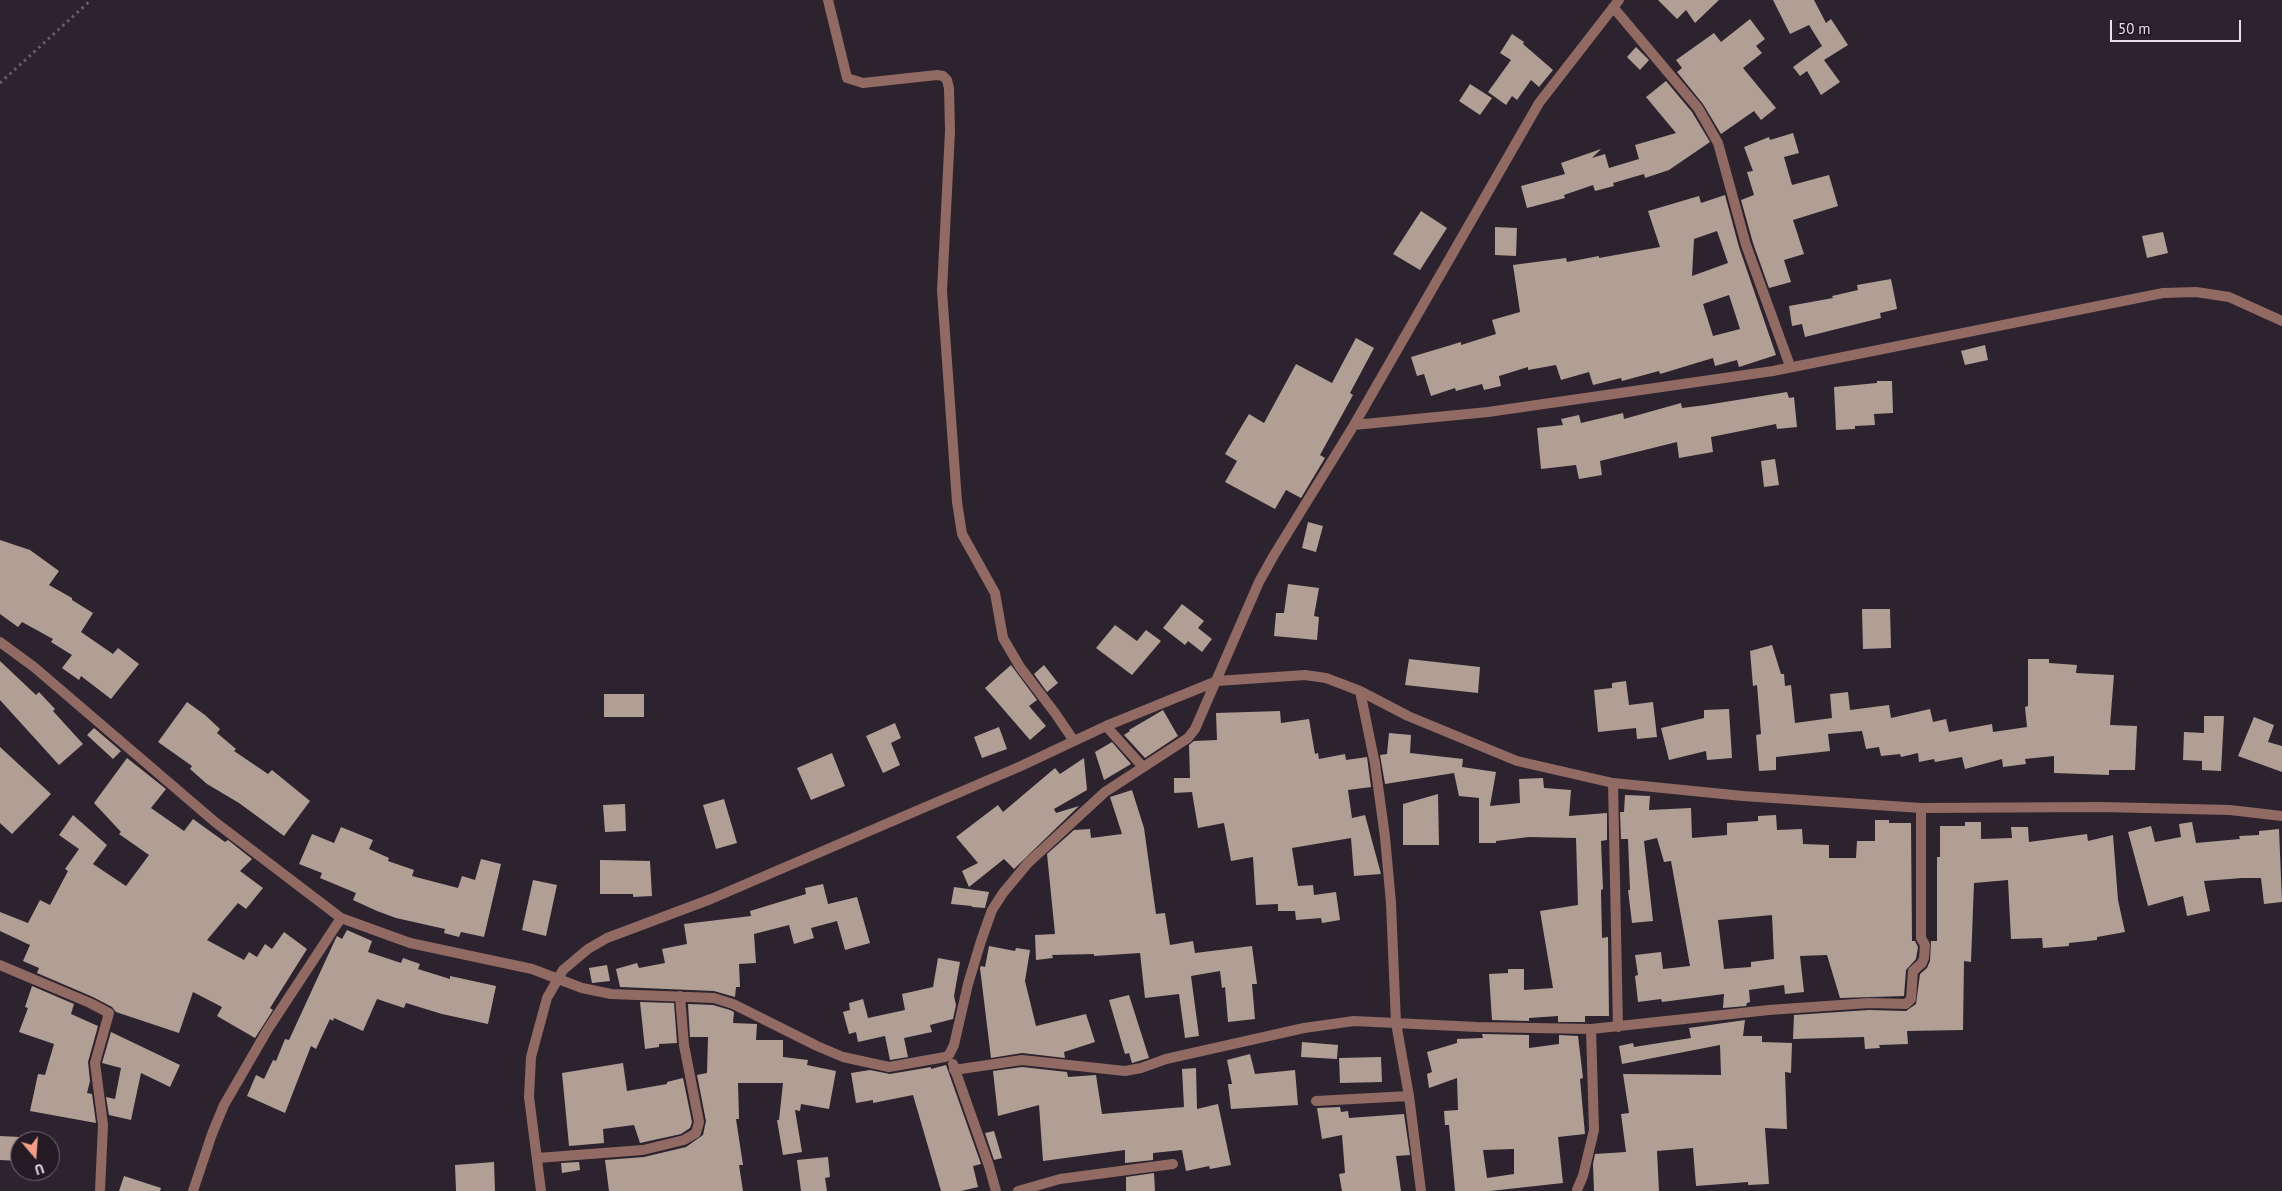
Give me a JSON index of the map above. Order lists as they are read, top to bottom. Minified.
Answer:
{"scale_bar":"50 m","north":"bottom"}
